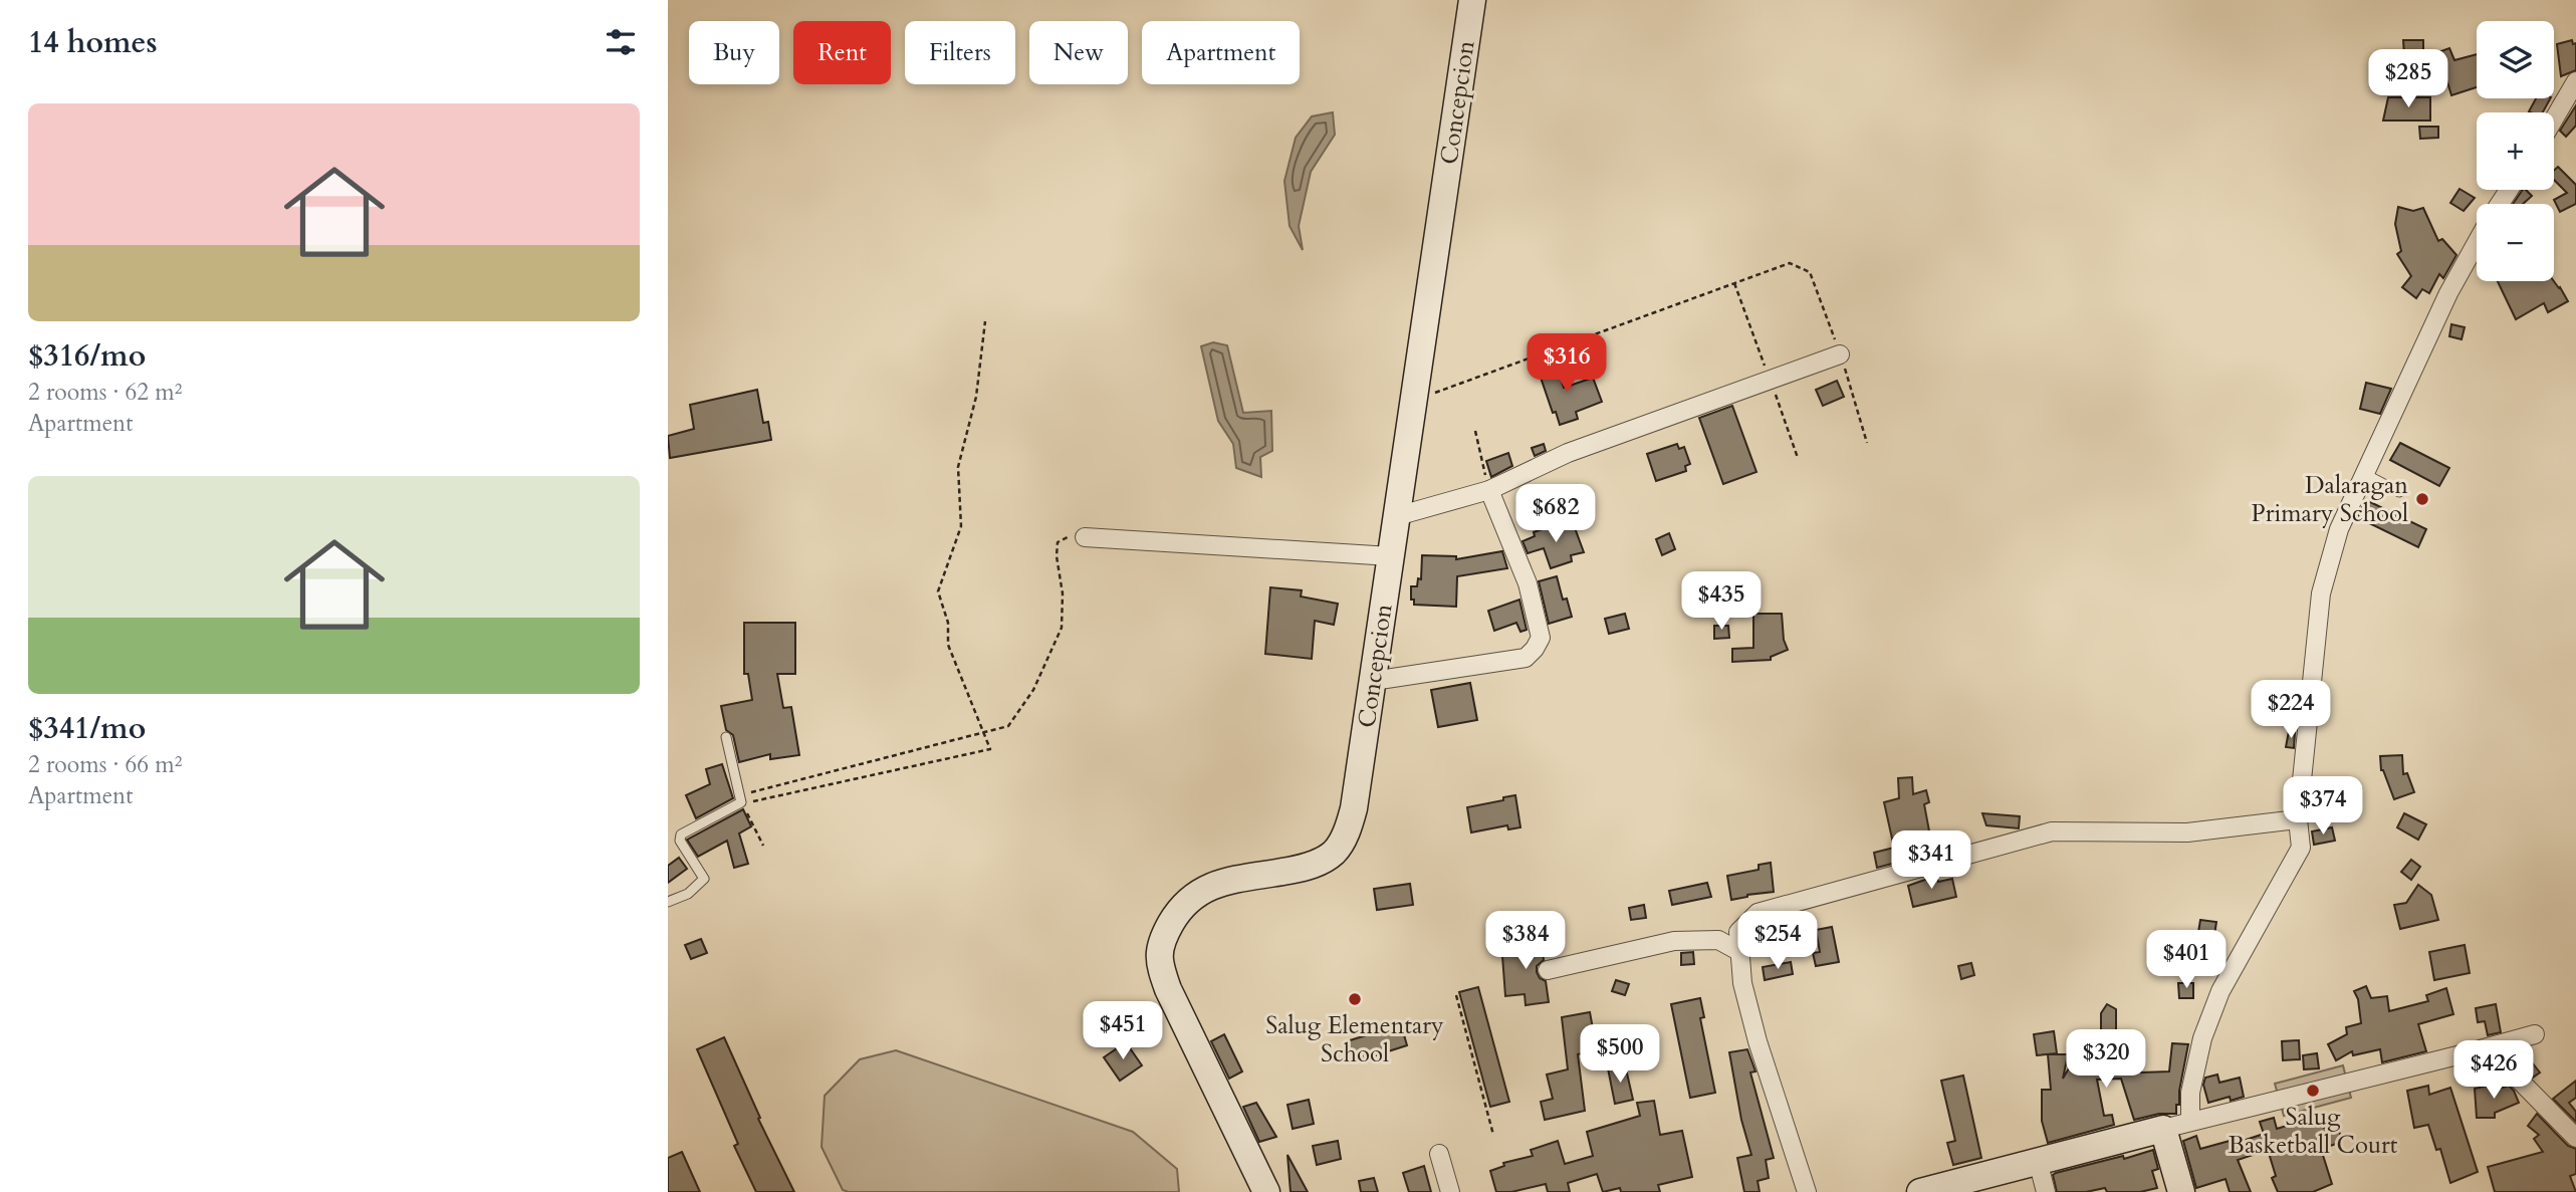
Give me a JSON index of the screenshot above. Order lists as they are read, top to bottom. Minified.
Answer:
{"streets":{"main road":["Concepcion"]},"places":["Dalaragan Primary School","Salug Elementary School","Salug Basketball Court"],"page":{"heading":"14 homes","map_buttons":["+","−"],"chip":["Buy","Rent","Filters","New","Apartment"],"price":["$285","$316","$682","$435","$224","$374","$341","$384","$254","$401","$451","$500","$320","$426"],"list":[{"name":"$316/mo","note":"2 rooms · 62 m² · Apartment"},{"name":"$341/mo","note":"2 rooms · 66 m² · Apartment"}]}}
